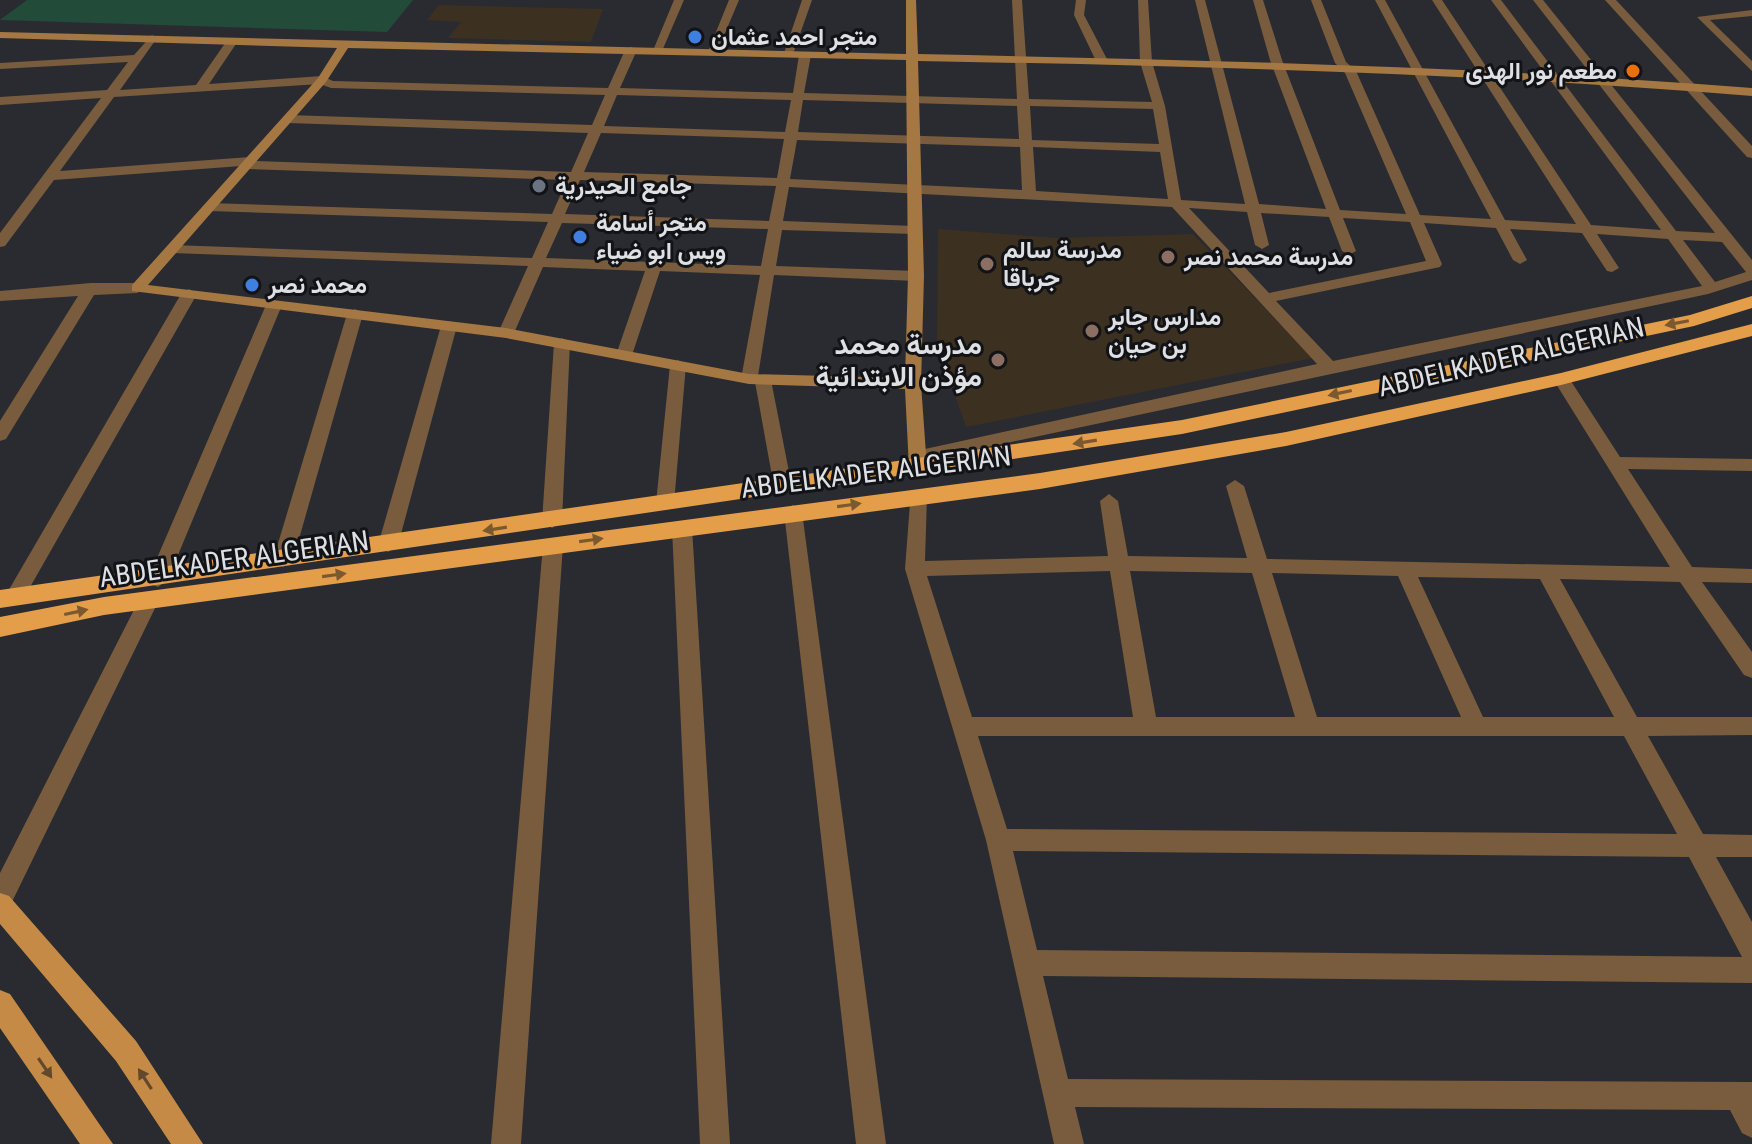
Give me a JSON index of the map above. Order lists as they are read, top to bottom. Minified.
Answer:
{"streets":{"highway":["ABDELKADER ALGERIAN"]},"places":["متجر احمد عثمان","مطعم نور الهدى","جامع الحيدرية","متجر أسامة ويس ابو ضياء","مدرسة محمد نصر","مدرسة سالم جرباقا","محمد نصر","مدارس جابر بن حيان","مدرسة محمد مؤذن الابتدائية"]}
